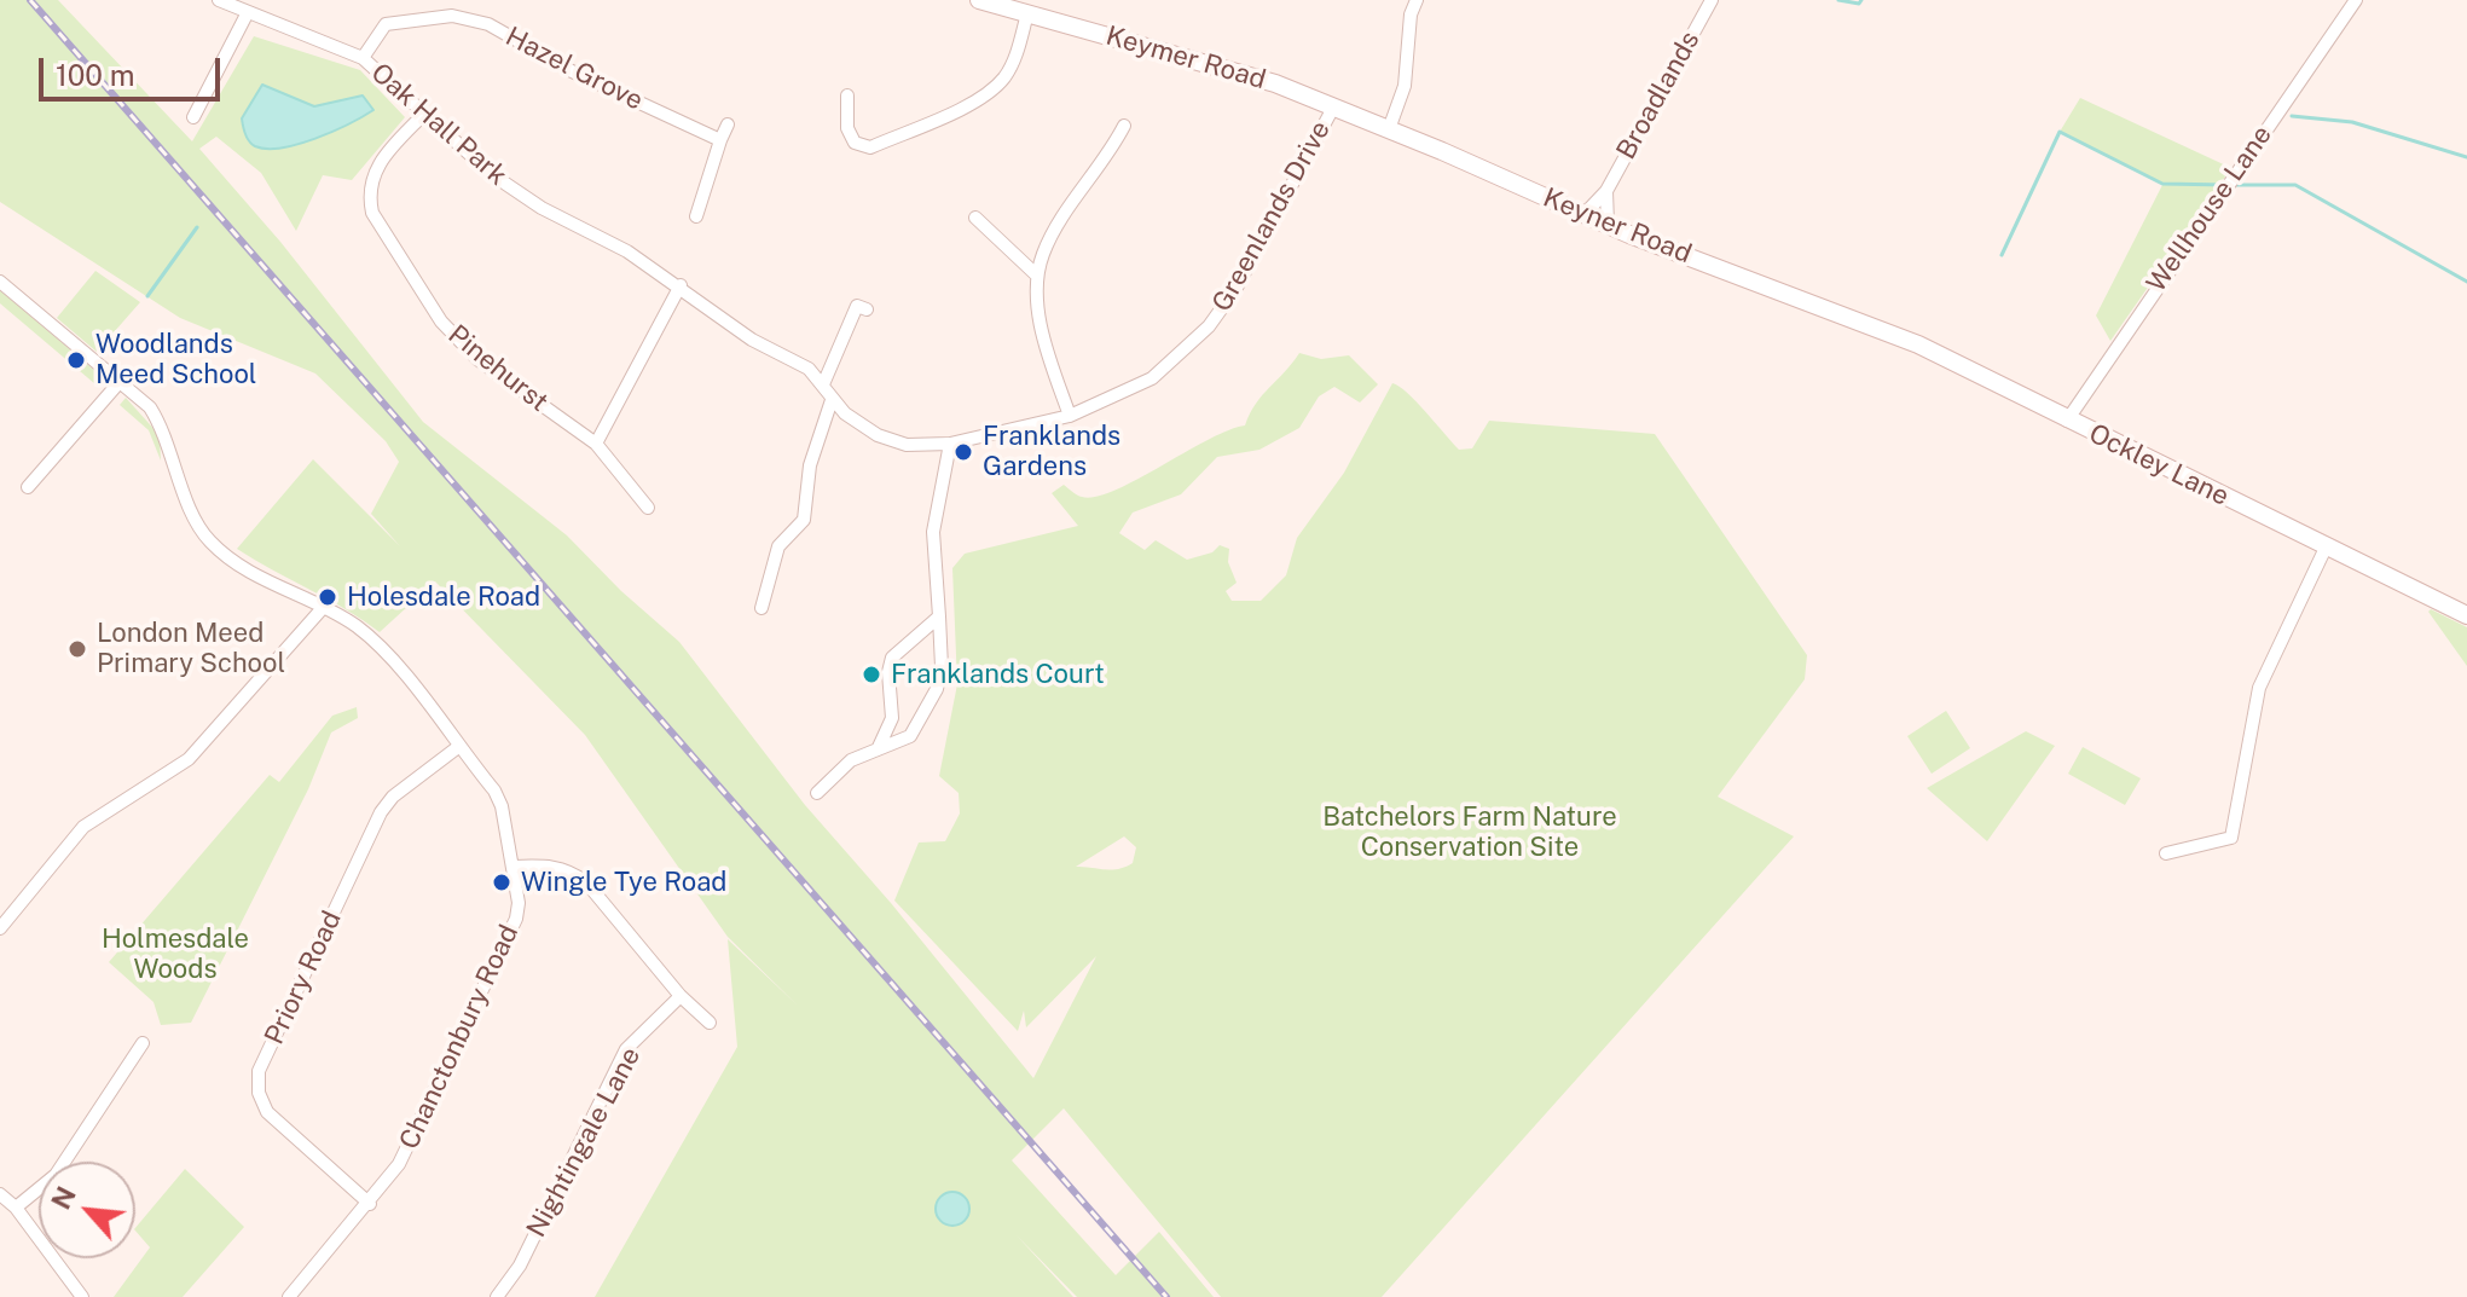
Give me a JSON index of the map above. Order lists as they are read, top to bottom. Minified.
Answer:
{"streets":{"street":["Keymer Road","Hazel Grove","Broadlands","Oak Hall Park","Wellhouse Lane","Greenlands Drive","Keyner Road","Pinehurst","Ockley Lane","Priory Road","Chanctonbury Road","Nightingale Lane"]},"crossings":[["Keymer Road","Greenlands Drive"],["Keymer Road","Keyner Road"],["Hazel Grove","Oak Hall Park"],["Broadlands","Keyner Road"],["Oak Hall Park","Greenlands Drive"],["Oak Hall Park","Pinehurst"],["Wellhouse Lane","Ockley Lane"],["Keyner Road","Ockley Lane"],["Priory Road","Chanctonbury Road"]],"parks":["Batchelors Farm Nature Conservation Site","Holmesdale Woods"],"places":["Woodlands Meed School","Franklands Gardens","Holesdale Road","London Meed Primary School","Franklands Court","Wingle Tye Road"],"scale_bar":"100 m","north":"top left"}
